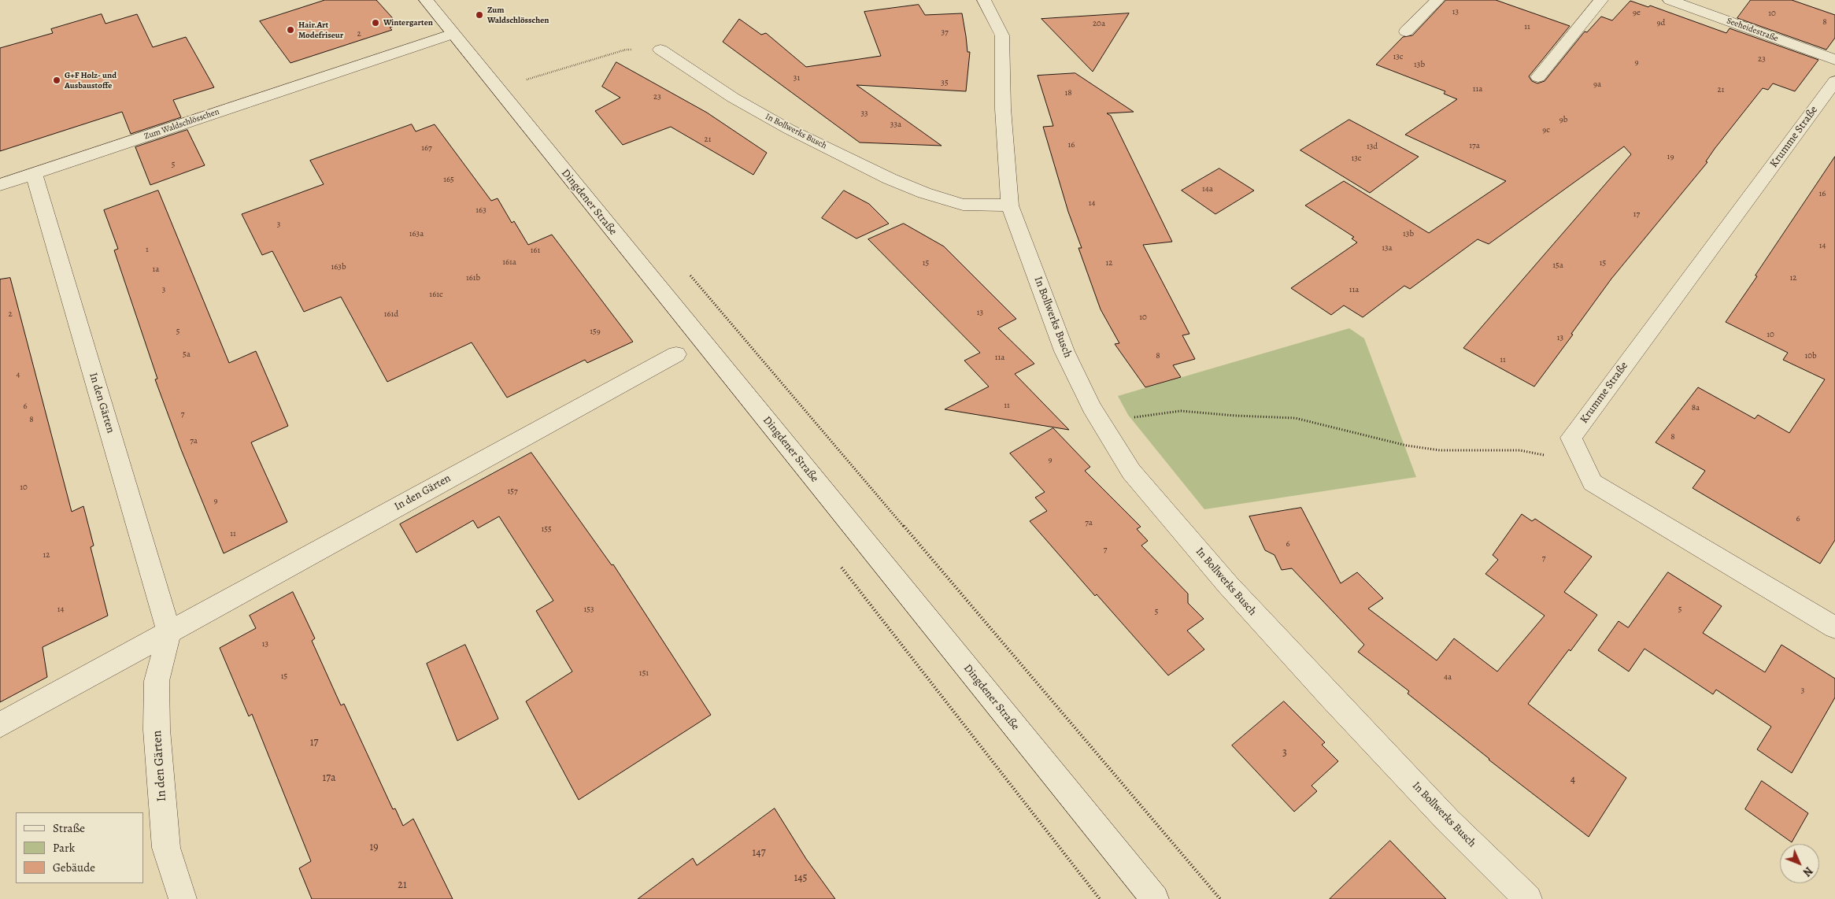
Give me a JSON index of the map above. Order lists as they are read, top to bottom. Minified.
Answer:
{"streets":{"street":["Seeheidestraße","Zum Waldschlösschen","In Bollwerks Busch","Krumme Straße","Dingdener Straße","In den Gärten"]},"crossings":[["Zum Waldschlösschen","Dingdener Straße"],["Zum Waldschlösschen","In den Gärten"]],"places":["Zum Waldschlösschen","Wintergarten","Hair.Art Modefriseur","G+F Holz- und Ausbaustoffe"],"house_numbers":["13","9e","10","8","9d","20a","11","37","2","13c","23","9","13b","31","35","9a","11a","21","18","23","33","9b","33a","9c","21","16","17a","13d","167","19","13c","5","165","14a","16","14","163","17","3","163a","13b","14","13a","1","161","161a","15","12","15","15a","163b","1a","161b","12","3","11a","161c","13","2","161d","10","5","159","10","13","5a","8","10b","11a","11","4","11","6","8a","7","8","8","7a","9","10","157","9","6","7a","155","11","6","7","12","7","14","153","5","5","13","151","15","4a","3","17","3","17a","4","19","147","145","21"],"legend":["Straße","Park","Gebäude"],"north":"bottom right"}
